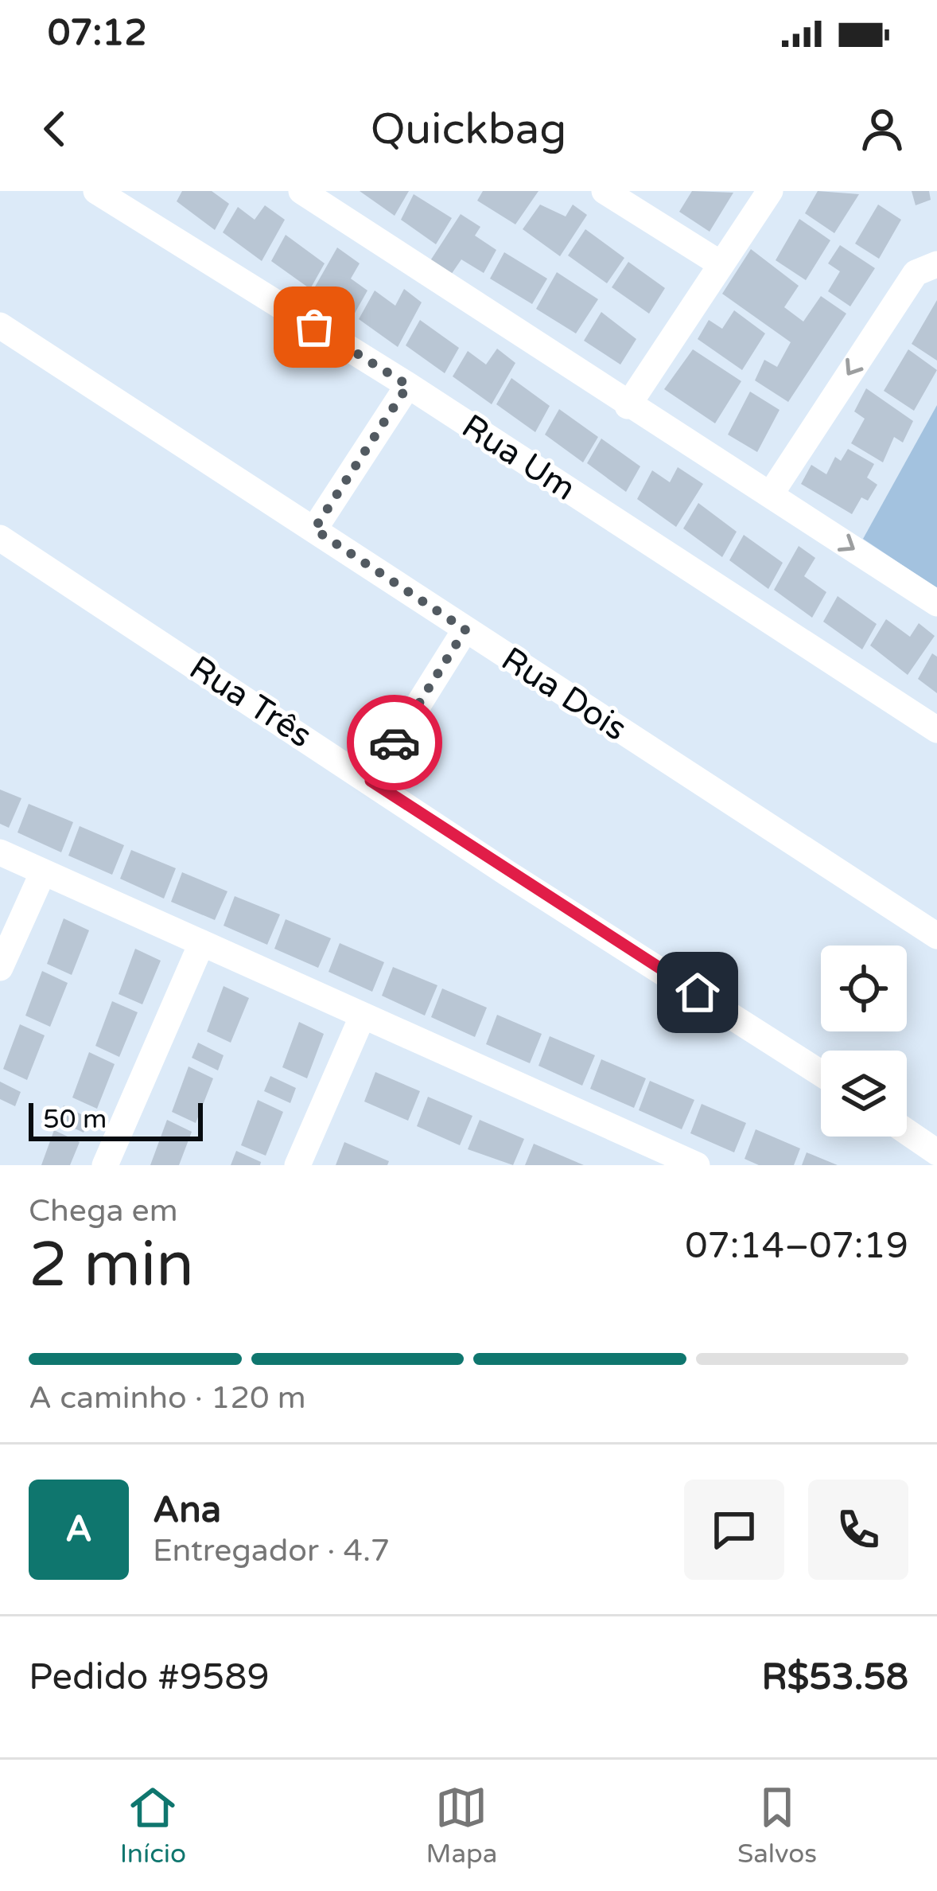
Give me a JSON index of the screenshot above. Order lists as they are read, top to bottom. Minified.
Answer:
{"streets":{"street":["Rua Um","Rua Dois","Rua Três"]},"scale_bar":"50 m","page":{"status":"07:12","header":"Quickbag","scale":"50 m","heading":["2 min","Chega em","07:14–07:19"],"panel":["Ana","Entregador · 4.7","Pedido #9589","R$53.58"],"bar":"A caminho · 120 m","round":"A","tabs":["Início","Mapa","Salvos"]}}
